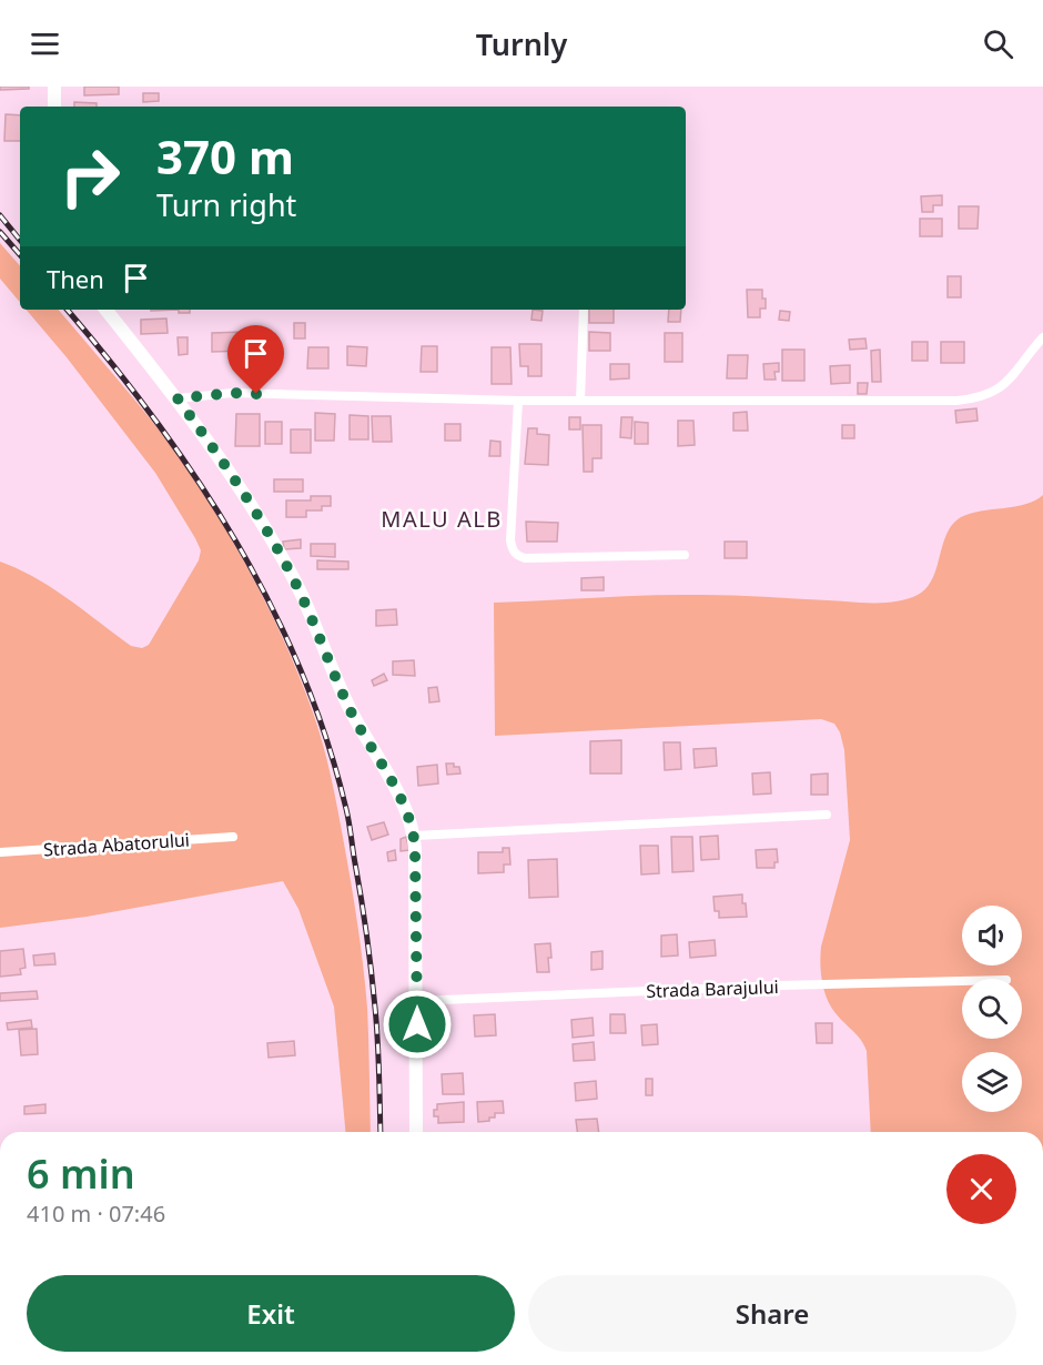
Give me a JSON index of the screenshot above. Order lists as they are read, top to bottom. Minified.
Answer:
{"streets":{"street":["Strada Abatorului","Strada Barajului"]},"districts":["MALU ALB"],"page":{"header":"Turnly","turn":["370 m","Turn right"],"then":"Then","heading":["6 min","410 m · 07:46"],"buttons":["Exit","Share"]}}
